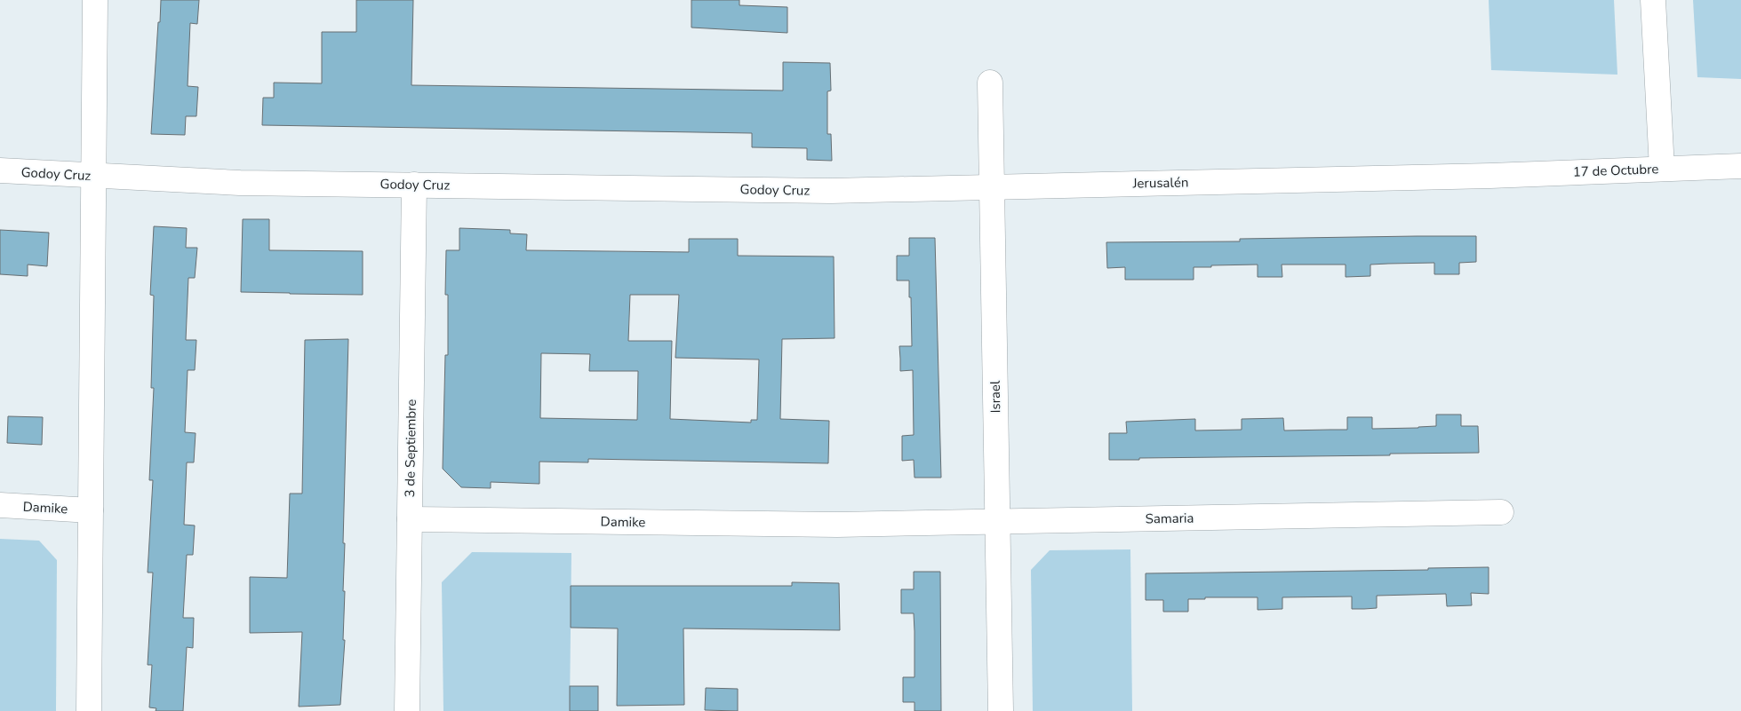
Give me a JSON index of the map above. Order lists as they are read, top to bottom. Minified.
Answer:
{"streets":{"street":["17 de Octubre","Godoy Cruz","Jerusalén","Israel","3 de Septiembre","Damike","Samaria"]},"crossings":[["17 de Octubre","Jerusalén"],["Godoy Cruz","Jerusalén"],["Godoy Cruz","3 de Septiembre"],["Jerusalén","Israel"],["Israel","Samaria"],["3 de Septiembre","Damike"],["Damike","Samaria"]]}
